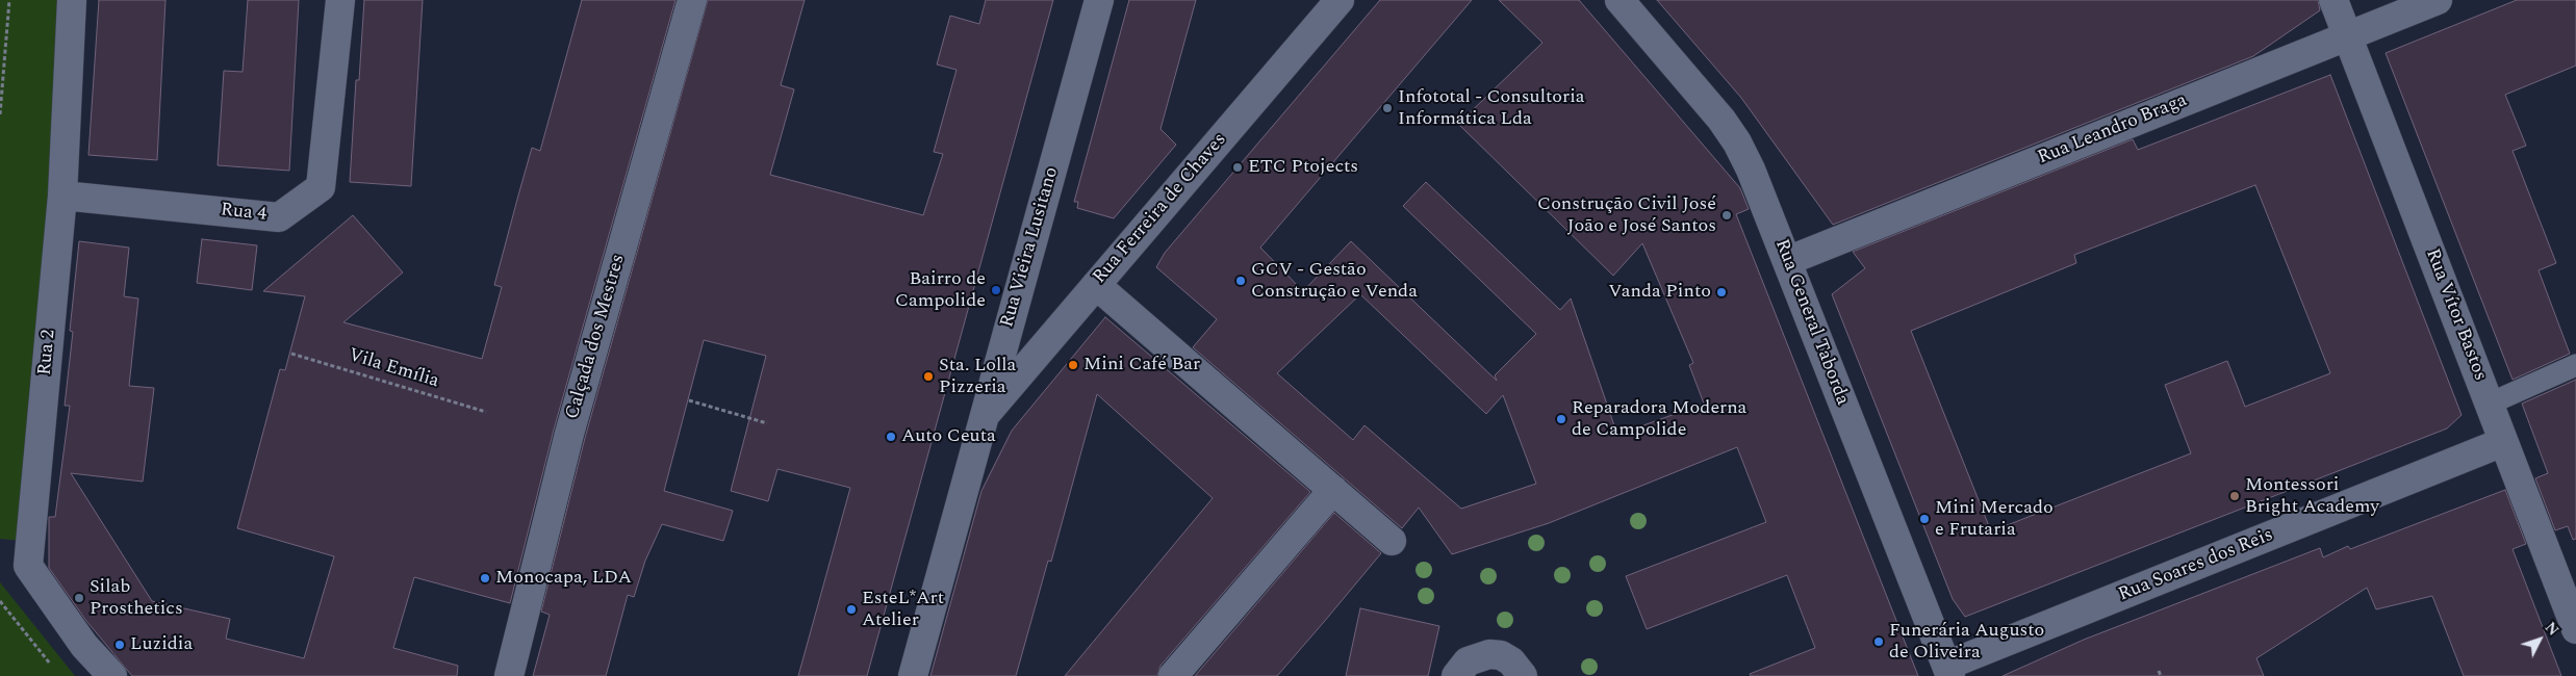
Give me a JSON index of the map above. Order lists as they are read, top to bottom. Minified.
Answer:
{"streets":{"street":["Rua Leandro Braga","Rua Ferreira de Chaves","Rua 4","Rua Vieira Lusitano","Rua Vítor Bastos","Rua General Taborda","Calçada dos Mestres","Rua 2","Rua Soares dos Reis"],"path":["Vila Emília"]},"crossings":[["Rua Leandro Braga","Rua Vítor Bastos"],["Rua Leandro Braga","Rua General Taborda"],["Rua Ferreira de Chaves","Rua Vieira Lusitano"],["Rua 4","Rua 2"],["Rua Vítor Bastos","Rua Soares dos Reis"],["Rua General Taborda","Rua Soares dos Reis"]],"places":["Infototal - Consultoria Informática Lda","ETC Ptojects","Construção Civil José João e José Santos","GCV - Gestão Construção e Venda","Bairro de Campolide","Vanda Pinto","Mini Café Bar","Sta. Lolla Pizzeria","Reparadora Moderna de Campolide","Auto Ceuta","Montessori Bright Academy","Mini Mercado e Frutaria","Monocapa, LDA","Silab Prosthetics","EsteL*Art Atelier","Funerária Augusto de Oliveira","Luzidia"],"north":"top right"}
